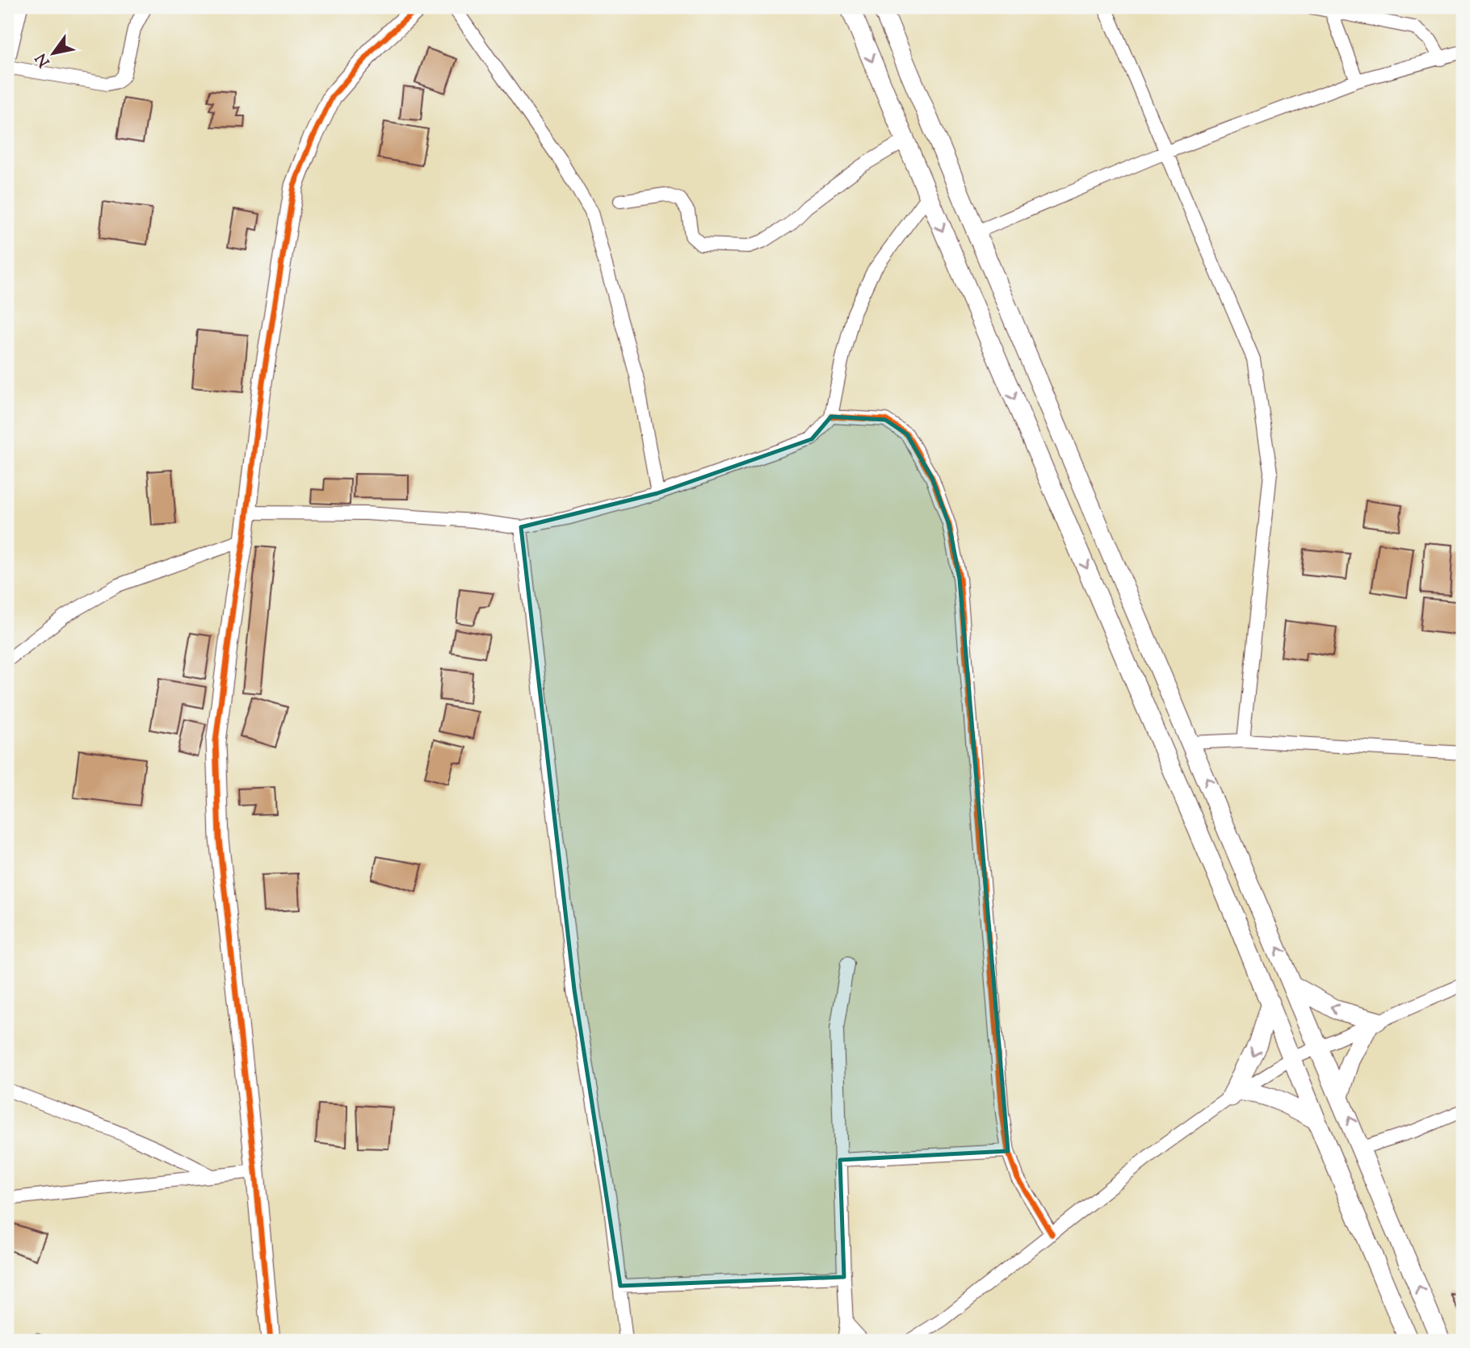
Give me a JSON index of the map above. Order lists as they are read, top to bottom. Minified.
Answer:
{"north":"bottom left"}
